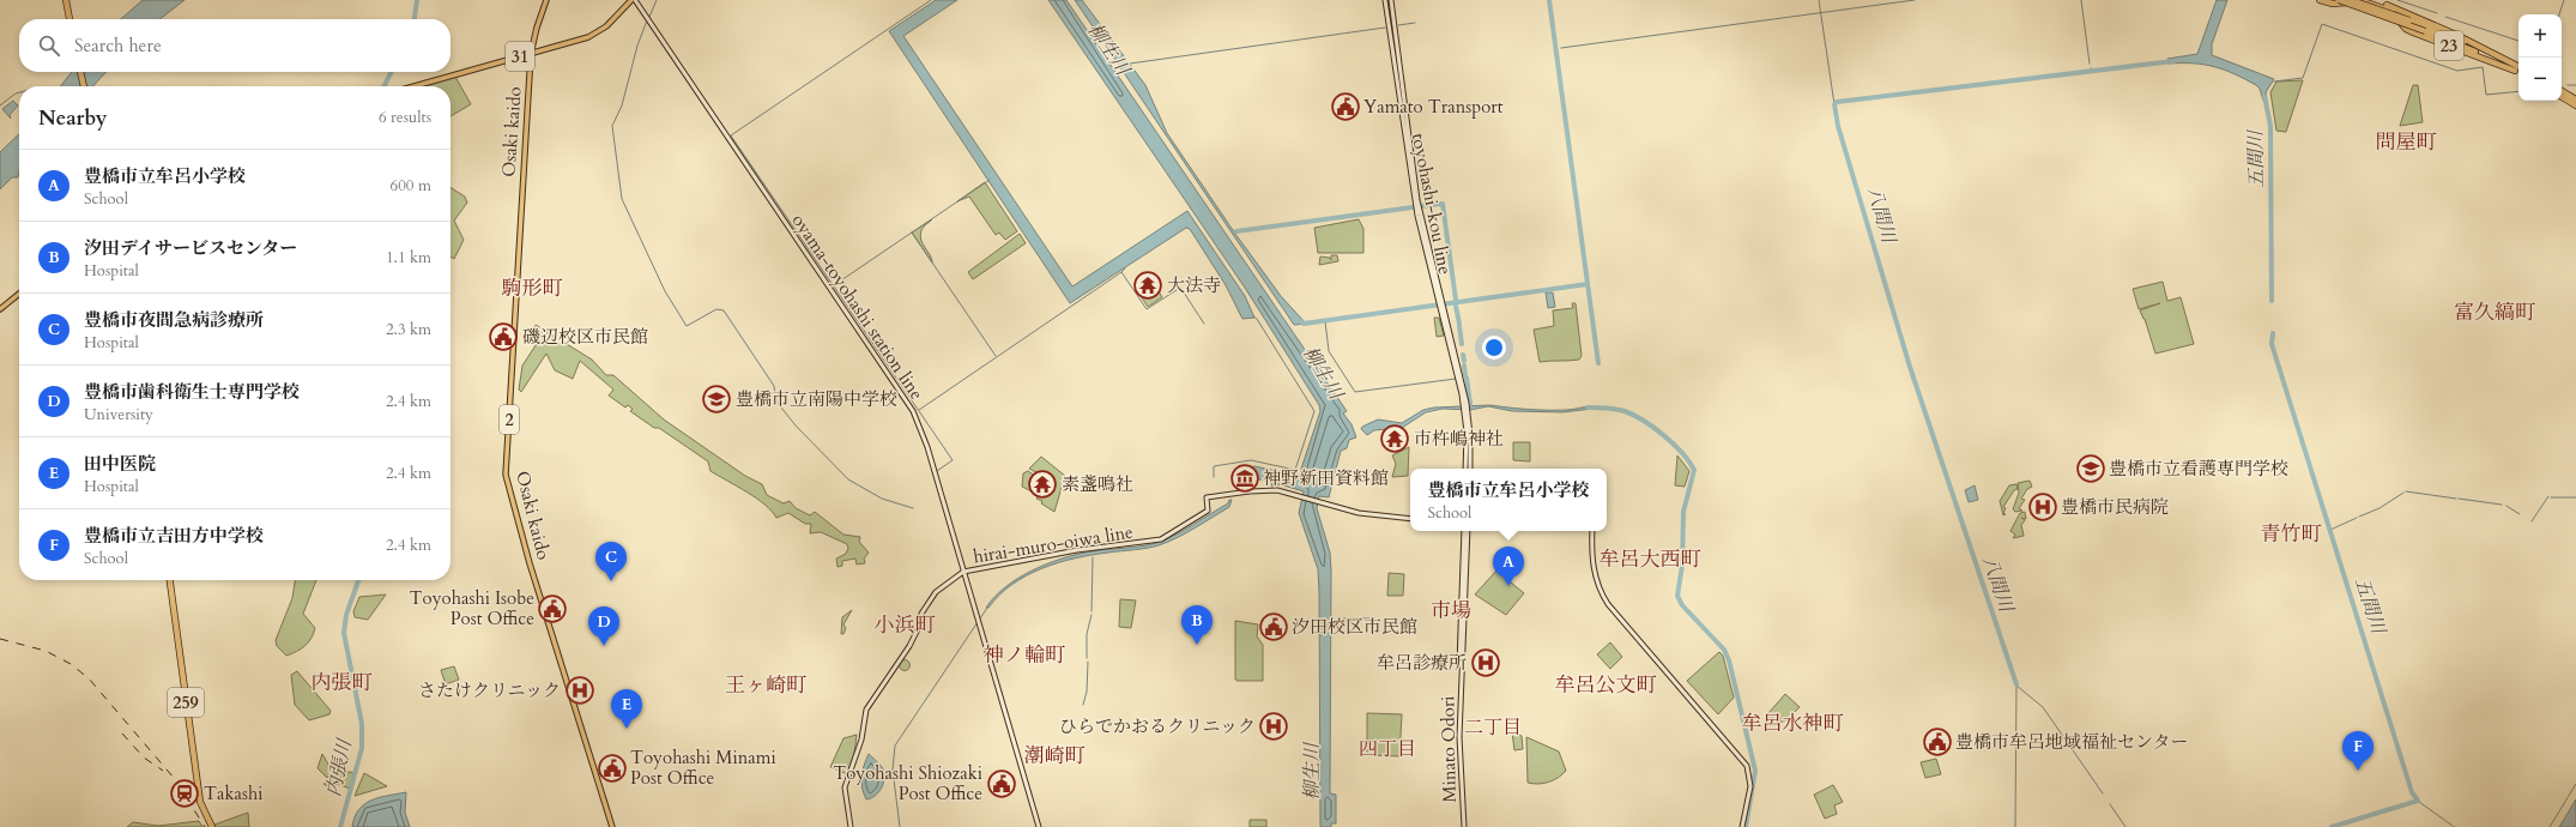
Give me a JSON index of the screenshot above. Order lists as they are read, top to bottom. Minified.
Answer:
{"streets":{"highway":["23","259"],"main road":["31","Osaki kaido","toyohashi-kou line","oyama-toyohashi station line","2","hirai-muro-oiwa line","Minato Odori"]},"crossings":[["31","Osaki kaido"],["31","oyama-toyohashi station line"],["oyama-toyohashi station line","hirai-muro-oiwa line"]],"districts":["問屋町","駒形町","富久縞町","青竹町","牟呂大西町","市場","小浜町","神ノ輪町","内張町","王ヶ崎町","牟呂公文町","牟呂水神町","二丁目","四丁目","潮崎町"],"water":["柳生川","五間川","八間川","内張川"],"places":{"public building":["Yamato Transport","磯辺校区市民館","Toyohashi Isobe Post Office","汐田校区市民館","豊橋市牟呂地域福祉センター","Toyohashi Minami Post Office","Toyohashi Shiozaki Post Office"],"temple":["大法寺","市杵嶋神社","素盞鳴社"],"school or university":["豊橋市立南陽中学校","豊橋市立看護専門学校"],"museum":["神野新田資料館"],"hospital":["豊橋市民病院","牟呂診療所","さたけクリニック","ひらでかおるクリニック"],"station":["Takashi"]},"page":{"map_buttons":["+","−"],"search":"Search here","heading":["Nearby","6 results"],"list":[{"mark":"A","name":"豊橋市立牟呂小学校","note":"School","value":"600 m"},{"mark":"B","name":"汐田デイサービスセンター","note":"Hospital","value":"1.1 km"},{"mark":"C","name":"豊橋市夜間急病診療所","note":"Hospital","value":"2.3 km"},{"mark":"D","name":"豊橋市歯科衛生士専門学校","note":"University","value":"2.4 km"},{"mark":"E","name":"田中医院","note":"Hospital","value":"2.4 km"},{"mark":"F","name":"豊橋市立吉田方中学校","note":"School","value":"2.4 km"}],"popup":["豊橋市立牟呂小学校","School"],"pins":["C","A","B","D","E","F"]}}
